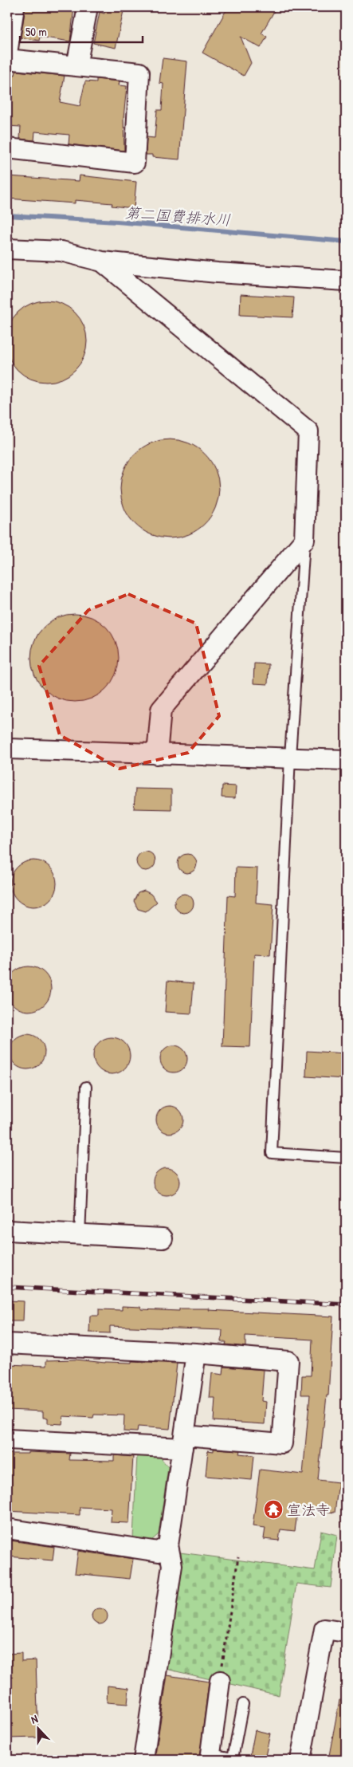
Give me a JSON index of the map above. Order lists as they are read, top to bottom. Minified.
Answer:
{"water":["第二国費排水川"],"places":{"temple":["宣法寺"]},"scale_bar":"50 m","north":"top"}
